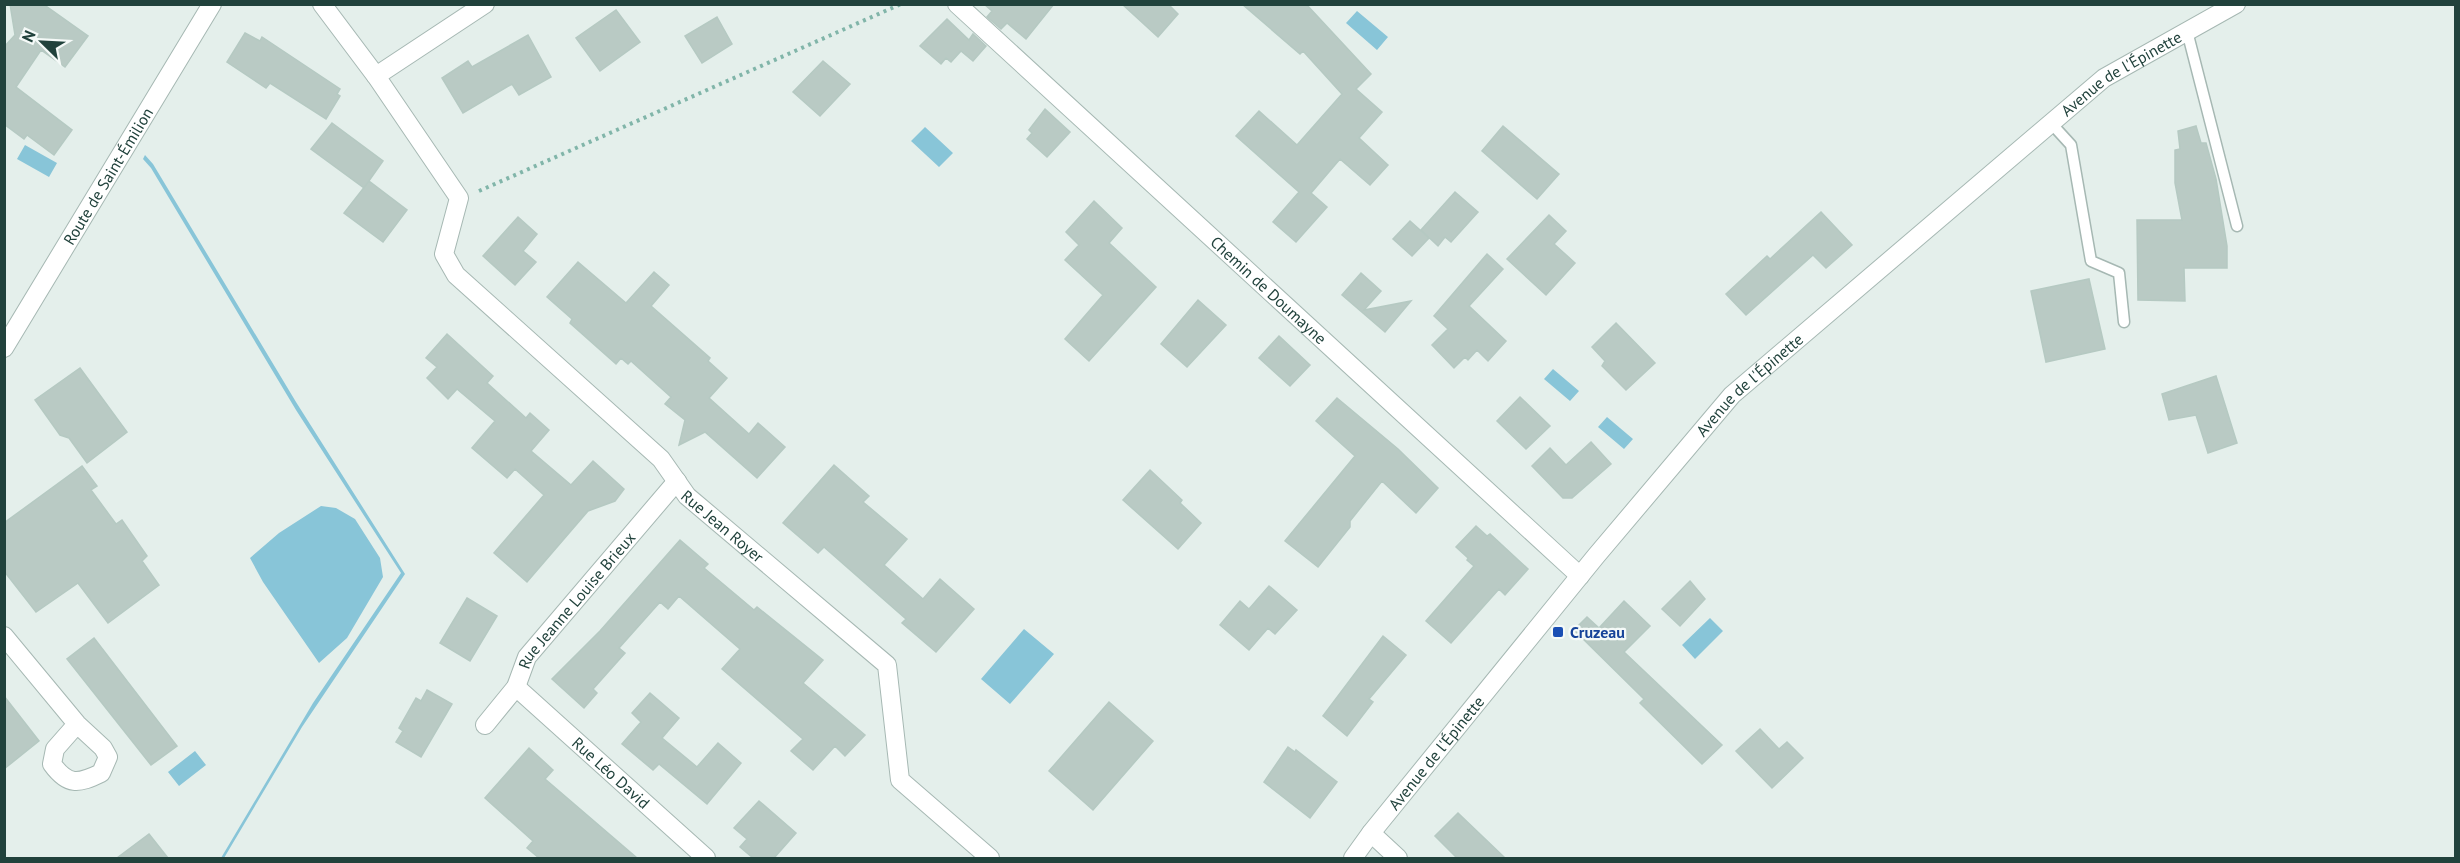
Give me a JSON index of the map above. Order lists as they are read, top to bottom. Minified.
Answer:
{"streets":{"street":["Avenue de l'Épinette","Route de Saint-Émilion","Chemin de Doumayne","Rue Jean Royer","Rue Jeanne Louise Brieux","Rue Léo David"]},"crossings":[["Avenue de l'Épinette","Chemin de Doumayne"],["Rue Jean Royer","Rue Jeanne Louise Brieux"],["Rue Jeanne Louise Brieux","Rue Léo David"]],"places":{"transit":["Cruzeau"]},"north":"top left"}
